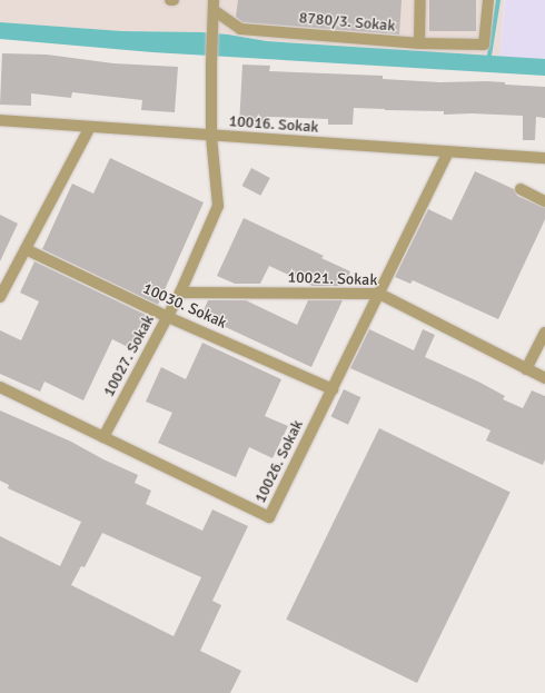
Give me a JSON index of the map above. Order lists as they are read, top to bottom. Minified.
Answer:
{"streets":{"street":["8780/3. Sokak","10016. Sokak","10021. Sokak","10030. Sokak","10027. Sokak","10026. Sokak"]},"crossings":[["8780/3. Sokak","10027. Sokak"],["10016. Sokak","10027. Sokak"],["10016. Sokak","10026. Sokak"],["10021. Sokak","10027. Sokak"],["10021. Sokak","10026. Sokak"],["10030. Sokak","10027. Sokak"],["10030. Sokak","10026. Sokak"],["10027. Sokak","10026. Sokak"]]}
